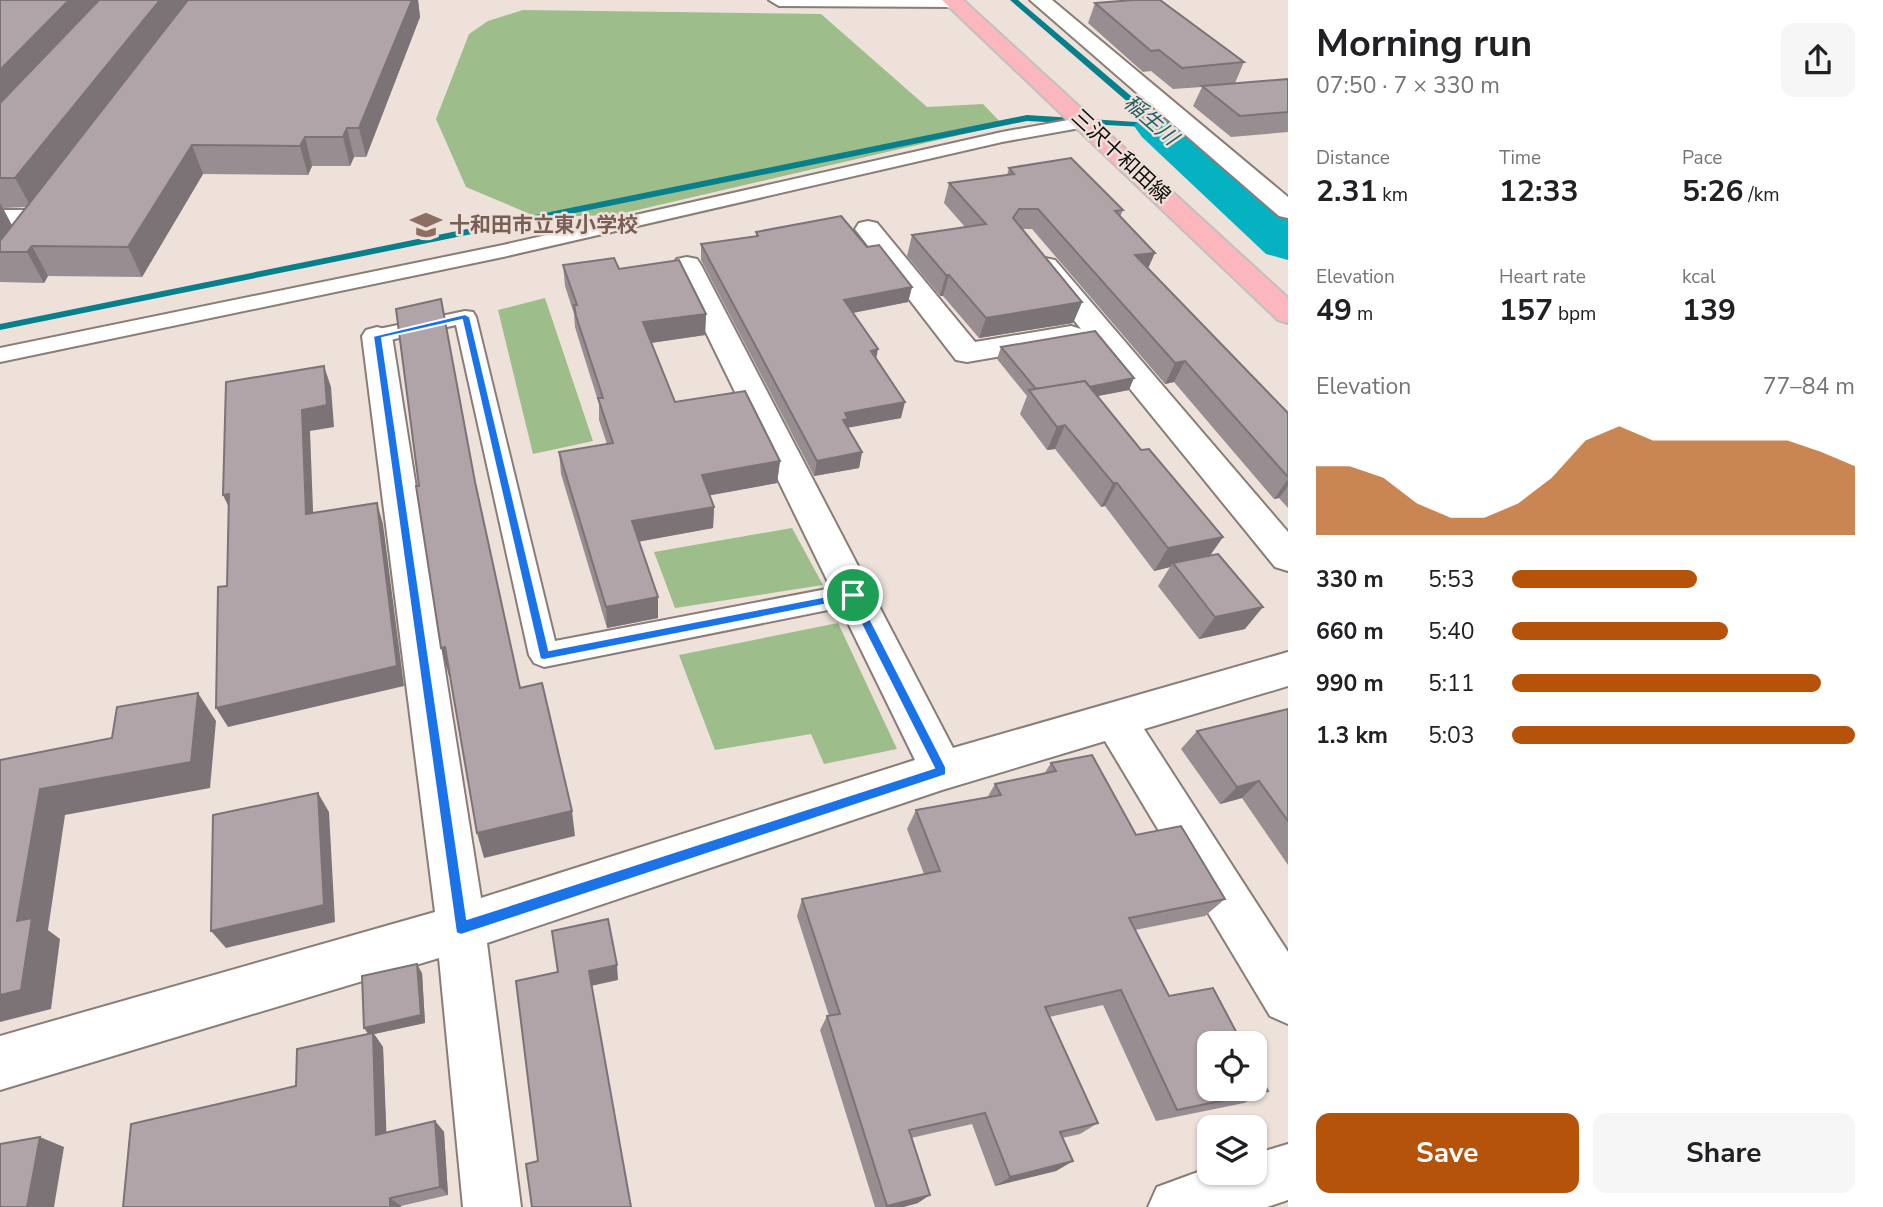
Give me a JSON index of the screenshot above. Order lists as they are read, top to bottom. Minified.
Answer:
{"streets":{"main road":["三沢十和田線"]},"water":["稲生川"],"places":{"school or university":["十和田市立東小学校"]},"page":{"heading":["Morning run","07:50 · 7 × 330 m"],"stats":[["Distance","2.31 km"],["Time","12:33"],["Pace","5:26 /km"],["Elevation","49 m"],["Heart rate","157 bpm"],["kcal","139"]],"chart":["Elevation","77–84 m"],"list":[{"name":"330 m","note":"5:53"},{"name":"660 m","note":"5:40"},{"name":"990 m","note":"5:11"},{"name":"1.3 km","note":"5:03"}],"buttons":["Save","Share"]}}
